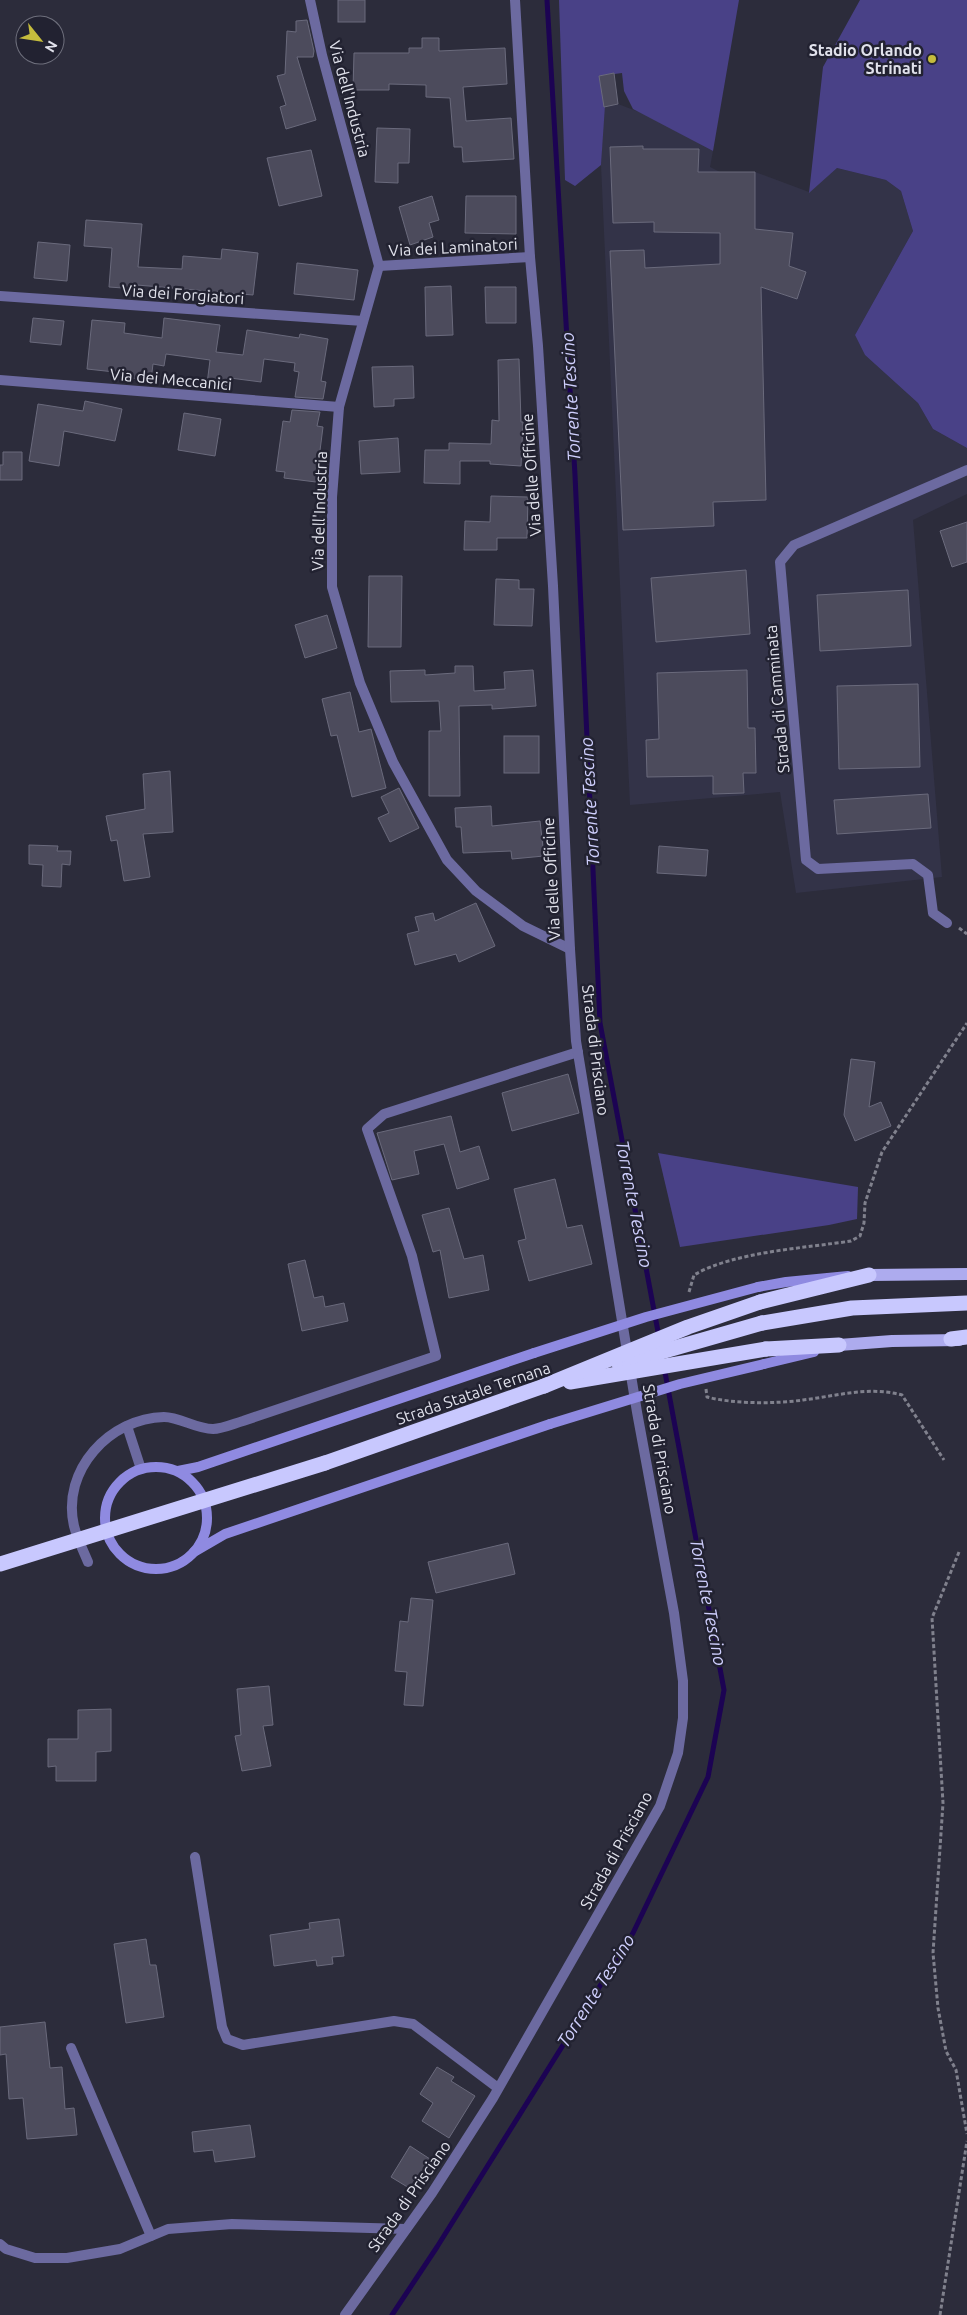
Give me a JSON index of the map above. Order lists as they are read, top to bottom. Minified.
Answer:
{"streets":{"highway":["Strada Statale Ternana"],"street":["Via dell'Industria","Via dei Laminatori","Via dei Forgiatori","Via dei Meccanici","Via delle Officine","Strada di Camminata","Strada di Prisciano"]},"crossings":[["Via dell'Industria","Via dei Laminatori"],["Via dell'Industria","Via dei Forgiatori"],["Via dell'Industria","Via dei Meccanici"],["Via dell'Industria","Via delle Officine"],["Via dell'Industria","Strada di Prisciano"],["Via dei Laminatori","Via delle Officine"],["Via delle Officine","Strada di Prisciano"]],"water":["Torrente Tescino"],"places":["Stadio Orlando Strinati"],"north":"bottom right"}
